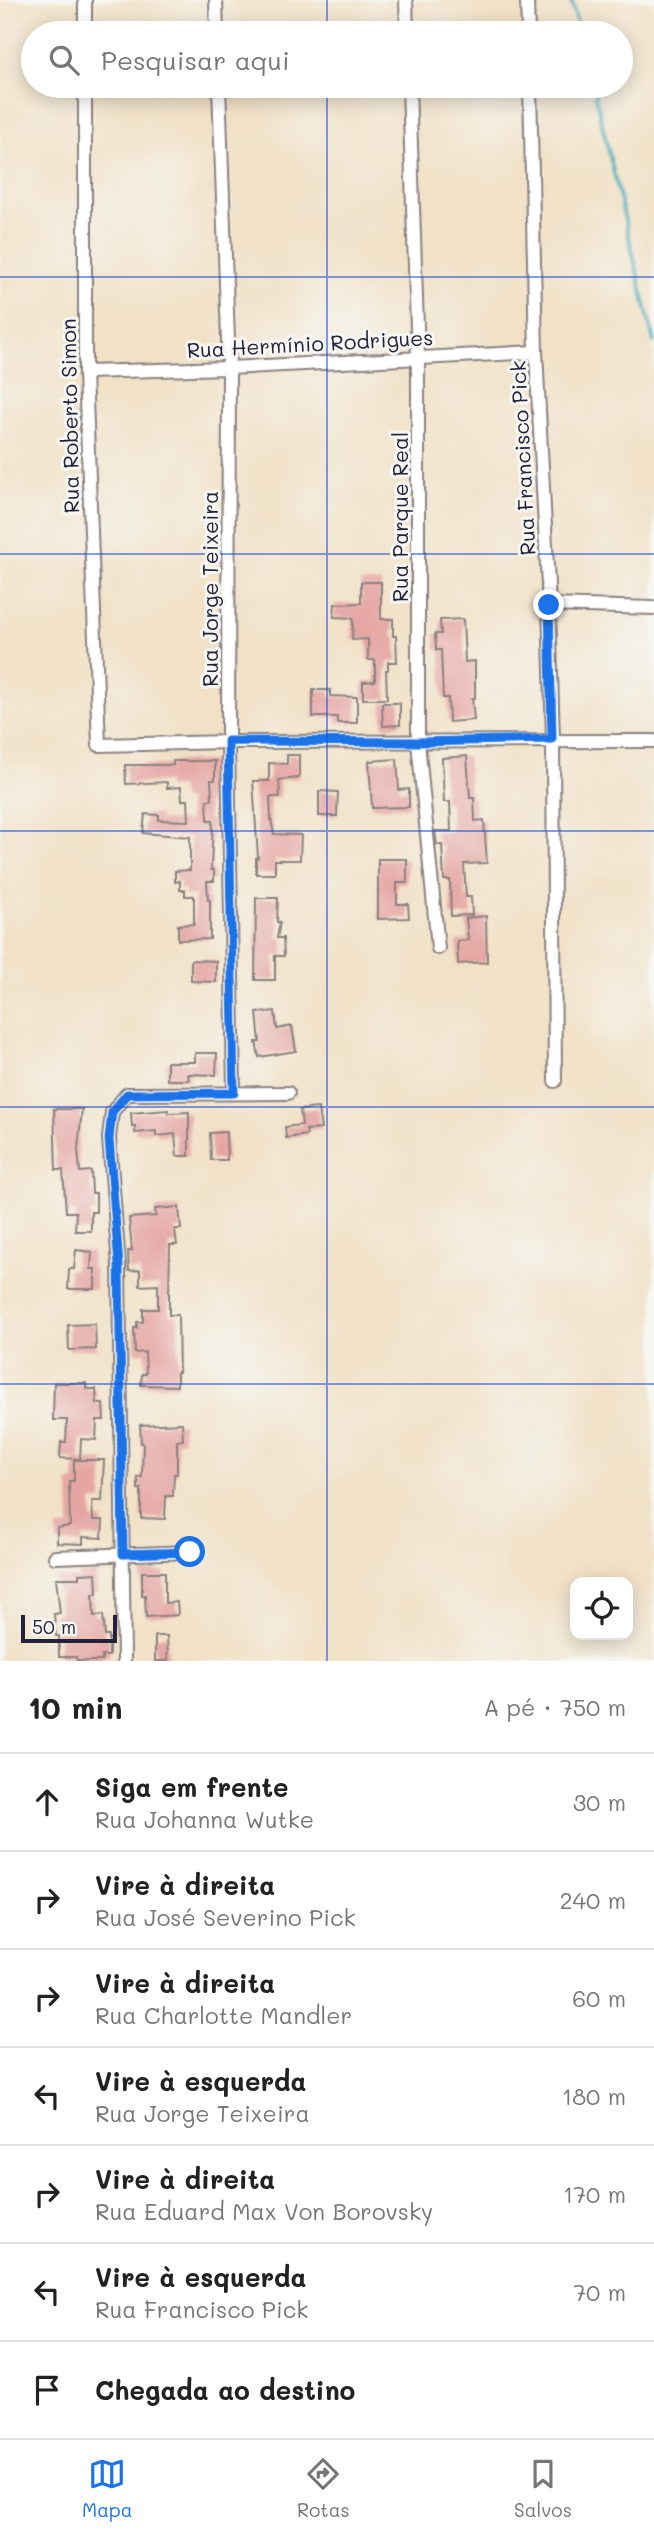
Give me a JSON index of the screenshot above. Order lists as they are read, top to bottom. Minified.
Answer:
{"streets":{"street":["Rua Hermínio Rodrigues","Rua Roberto Simon","Rua Francisco Pick","Rua Parque Real","Rua Jorge Teixeira"]},"crossings":[["Rua Hermínio Rodrigues","Rua Roberto Simon"],["Rua Hermínio Rodrigues","Rua Francisco Pick"],["Rua Hermínio Rodrigues","Rua Parque Real"],["Rua Hermínio Rodrigues","Rua Jorge Teixeira"],["Rua Roberto Simon","Rua Jorge Teixeira"]],"scale_bar":"50 m","page":{"search":"Pesquisar aqui","scale":"50 m","heading":["10 min","A pé · 750 m"],"list":[["Siga em frente","Rua Johanna Wutke","30 m"],["Vire à direita","Rua José Severino Pick","240 m"],["Vire à direita","Rua Charlotte Mandler","60 m"],["Vire à esquerda","Rua Jorge Teixeira","180 m"],["Vire à direita","Rua Eduard Max Von Borovsky","170 m"],["Vire à esquerda","Rua Francisco Pick","70 m"],"Chegada ao destino"],"nav":["Mapa","Rotas","Salvos"]}}
